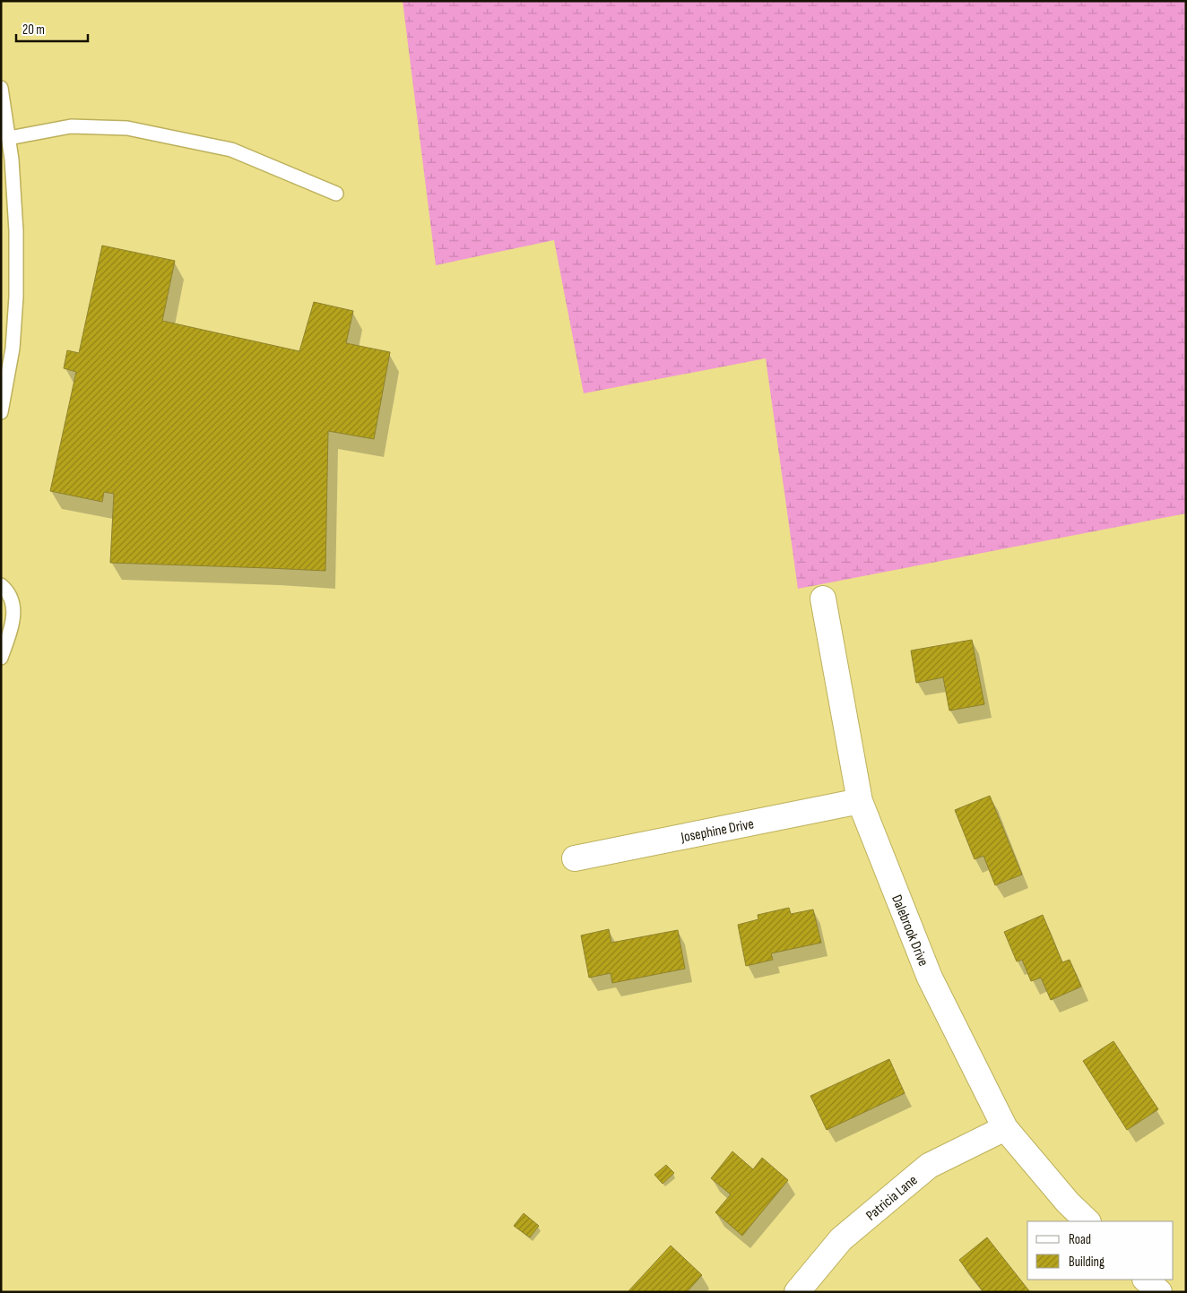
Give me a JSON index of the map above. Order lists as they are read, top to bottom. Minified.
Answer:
{"streets":{"street":["Josephine Drive","Dalebrook Drive","Patricia Lane"]},"crossings":[["Josephine Drive","Dalebrook Drive"],["Dalebrook Drive","Patricia Lane"]],"legend":["Road","Building"],"scale_bar":"20 m"}
